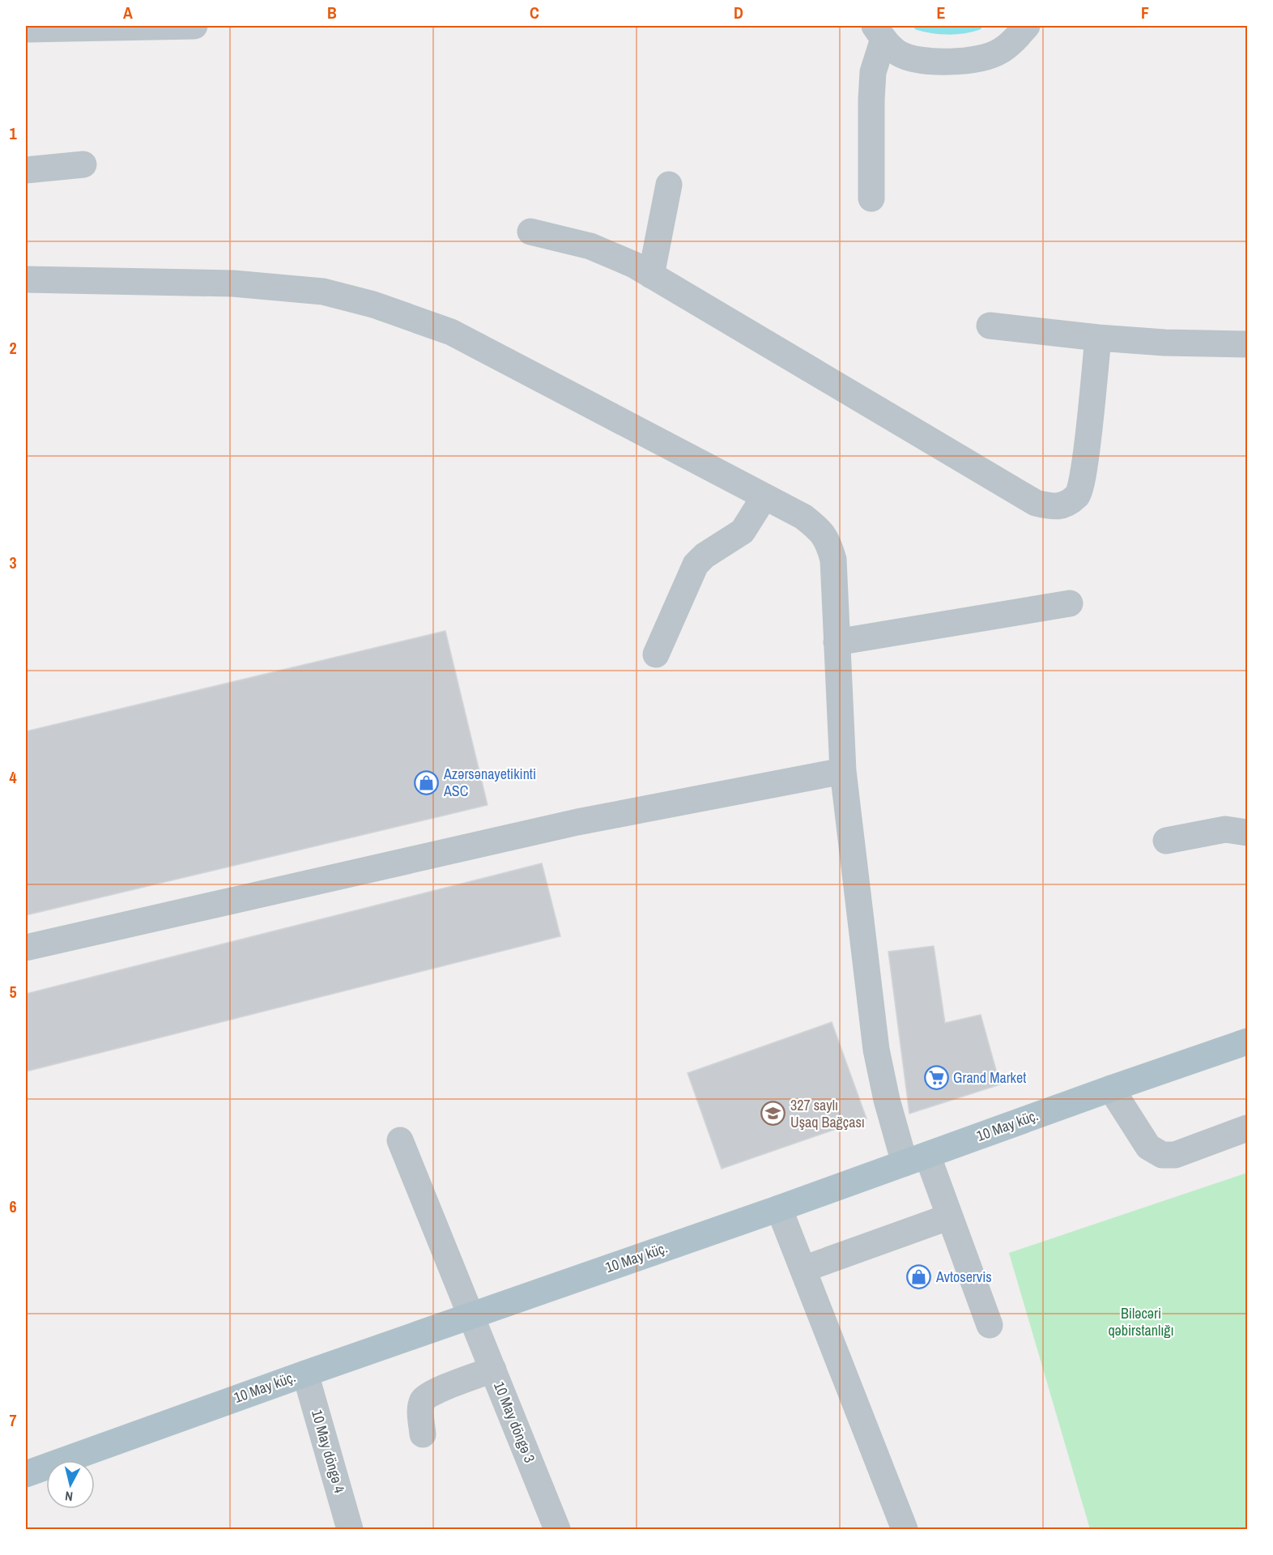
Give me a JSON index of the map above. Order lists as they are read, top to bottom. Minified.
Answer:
{"streets":{"main road":["10 May küç."],"street":["10 May döngə 3","10 May döngə 4"]},"crossings":[["10 May küç.","10 May döngə 3"],["10 May küç.","10 May döngə 4"]],"parks":["Biləcəri qəbirstanlığı"],"places":{"shop":["Azərsənayetikinti ASC","Avtoservis"],"supermarket":["Grand Market"],"school or university":["327 saylı Uşaq Bağçası"]},"north":"bottom","grid":{"columns":["A","B","C","D","E","F"],"rows":["1","2","3","4","5","6","7"]}}
